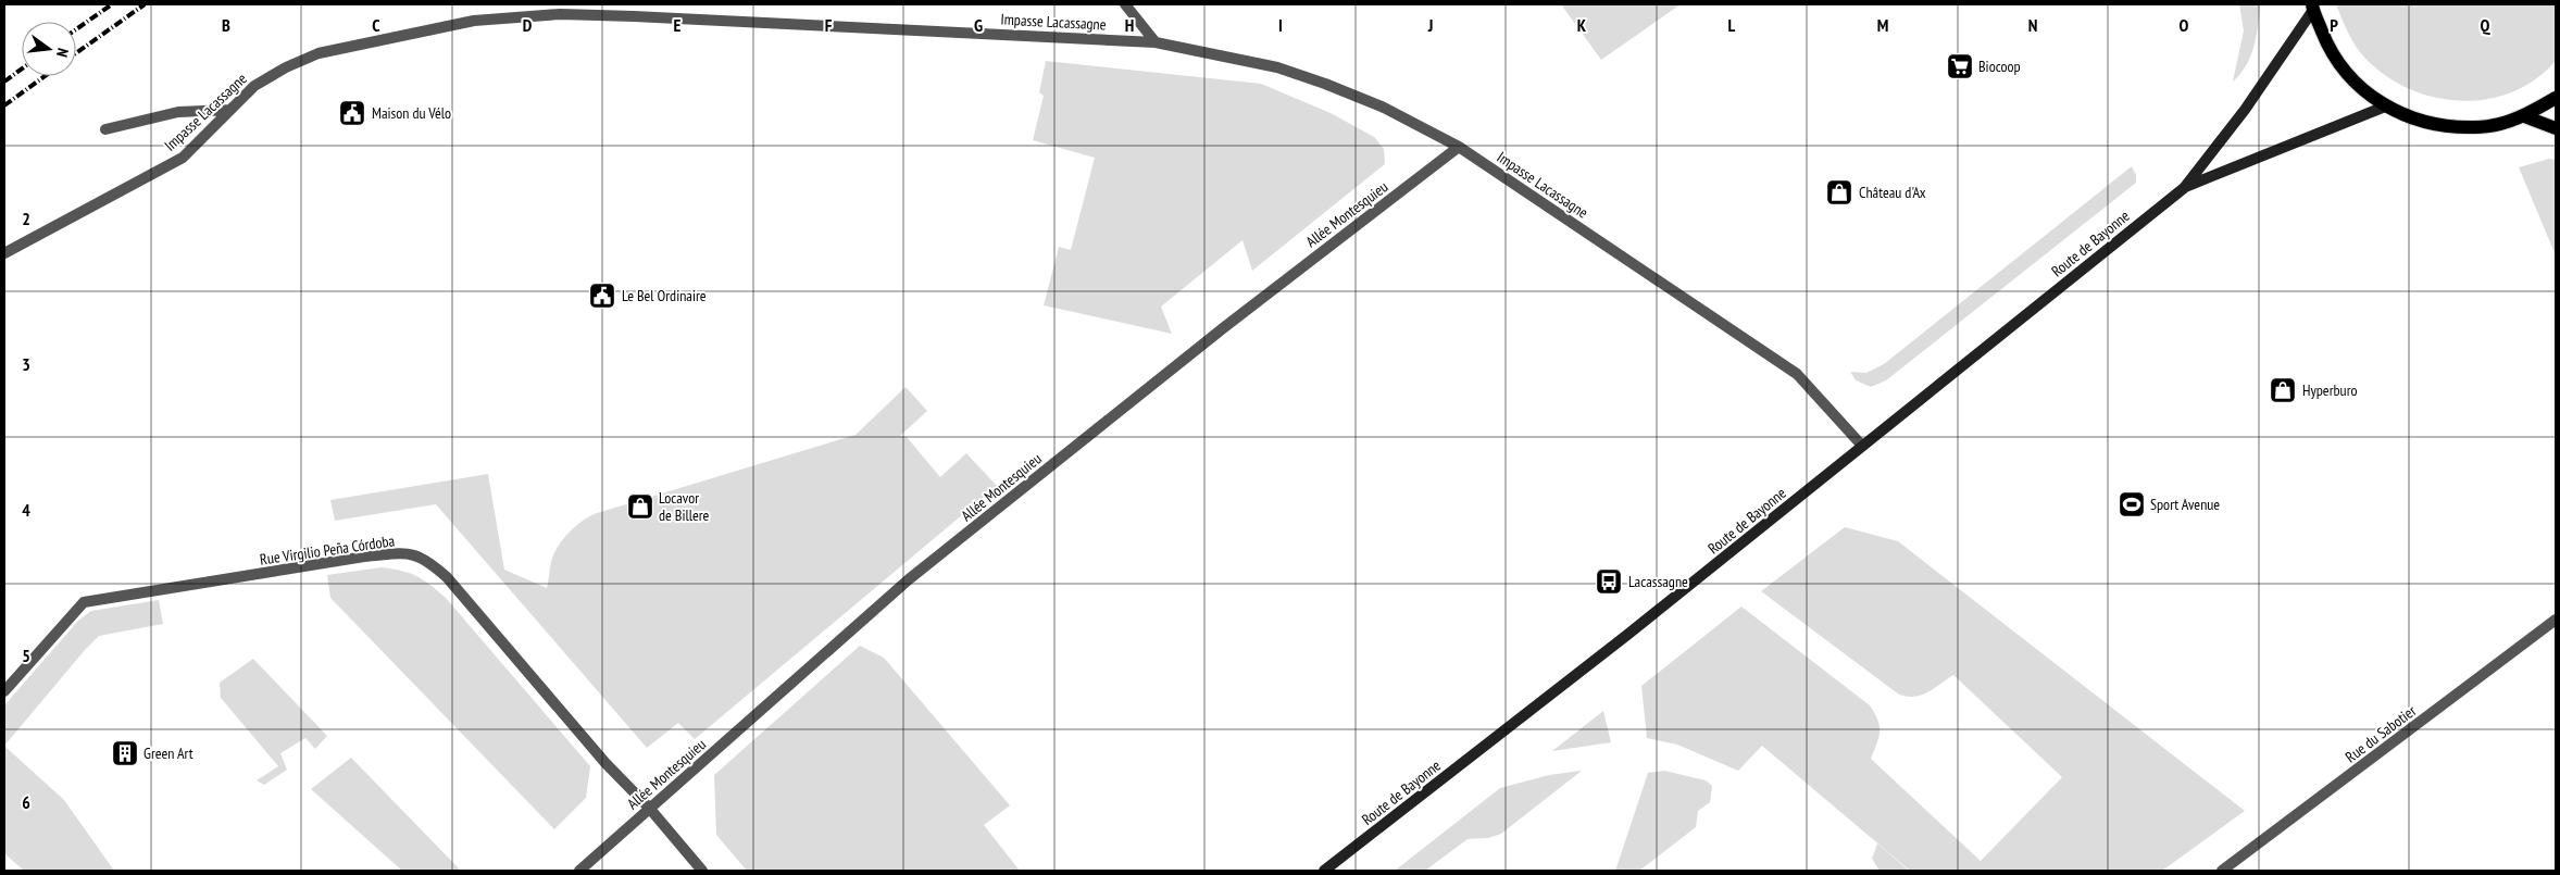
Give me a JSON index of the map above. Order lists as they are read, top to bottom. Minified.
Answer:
{"streets":{"main road":["Route de Bayonne"],"street":["Impasse Lacassagne","Allée Montesquieu","Rue Virgilio Peña Córdoba","Rue du Sabotier"]},"crossings":[["Impasse Lacassagne","Allée Montesquieu"],["Impasse Lacassagne","Route de Bayonne"],["Allée Montesquieu","Rue Virgilio Peña Córdoba"]],"places":{"supermarket":["Biocoop"],"public building":["Maison du Vélo","Le Bel Ordinaire"],"shop":["Château d'Ax","Hyperburo","Locavor de Billere"],"sports":["Sport Avenue"],"bus stop":["Lacassagne"],"building":["Green Art"]},"north":"right","grid":{"columns":["B","C","D","E","F","G","H","I","J","K","L","M","N","O","P","Q"],"rows":["2","3","4","5","6"]}}
